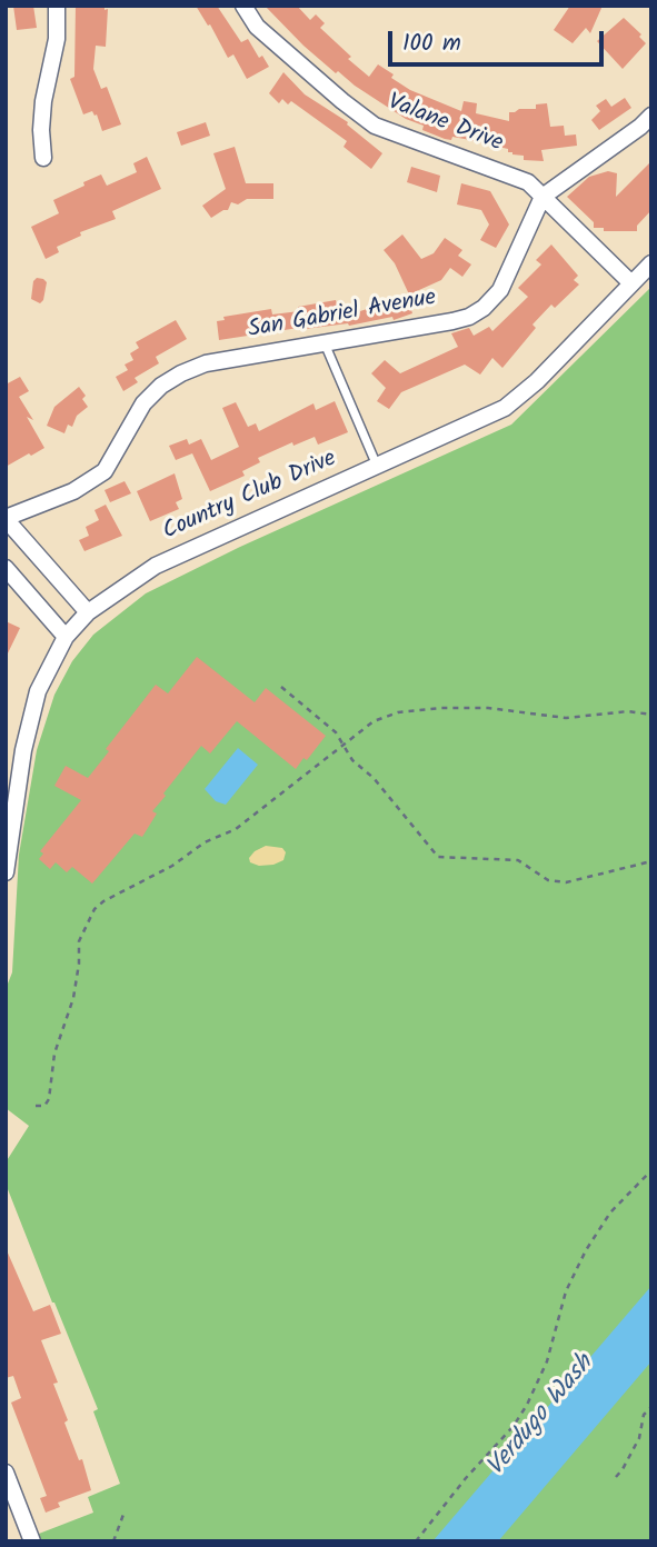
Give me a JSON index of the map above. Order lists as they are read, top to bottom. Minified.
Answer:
{"streets":{"street":["Valane Drive","San Gabriel Avenue","Country Club Drive"]},"crossings":[["Valane Drive","San Gabriel Avenue"],["Valane Drive","Country Club Drive"]],"water":["Verdugo Wash"],"scale_bar":"100 m"}
